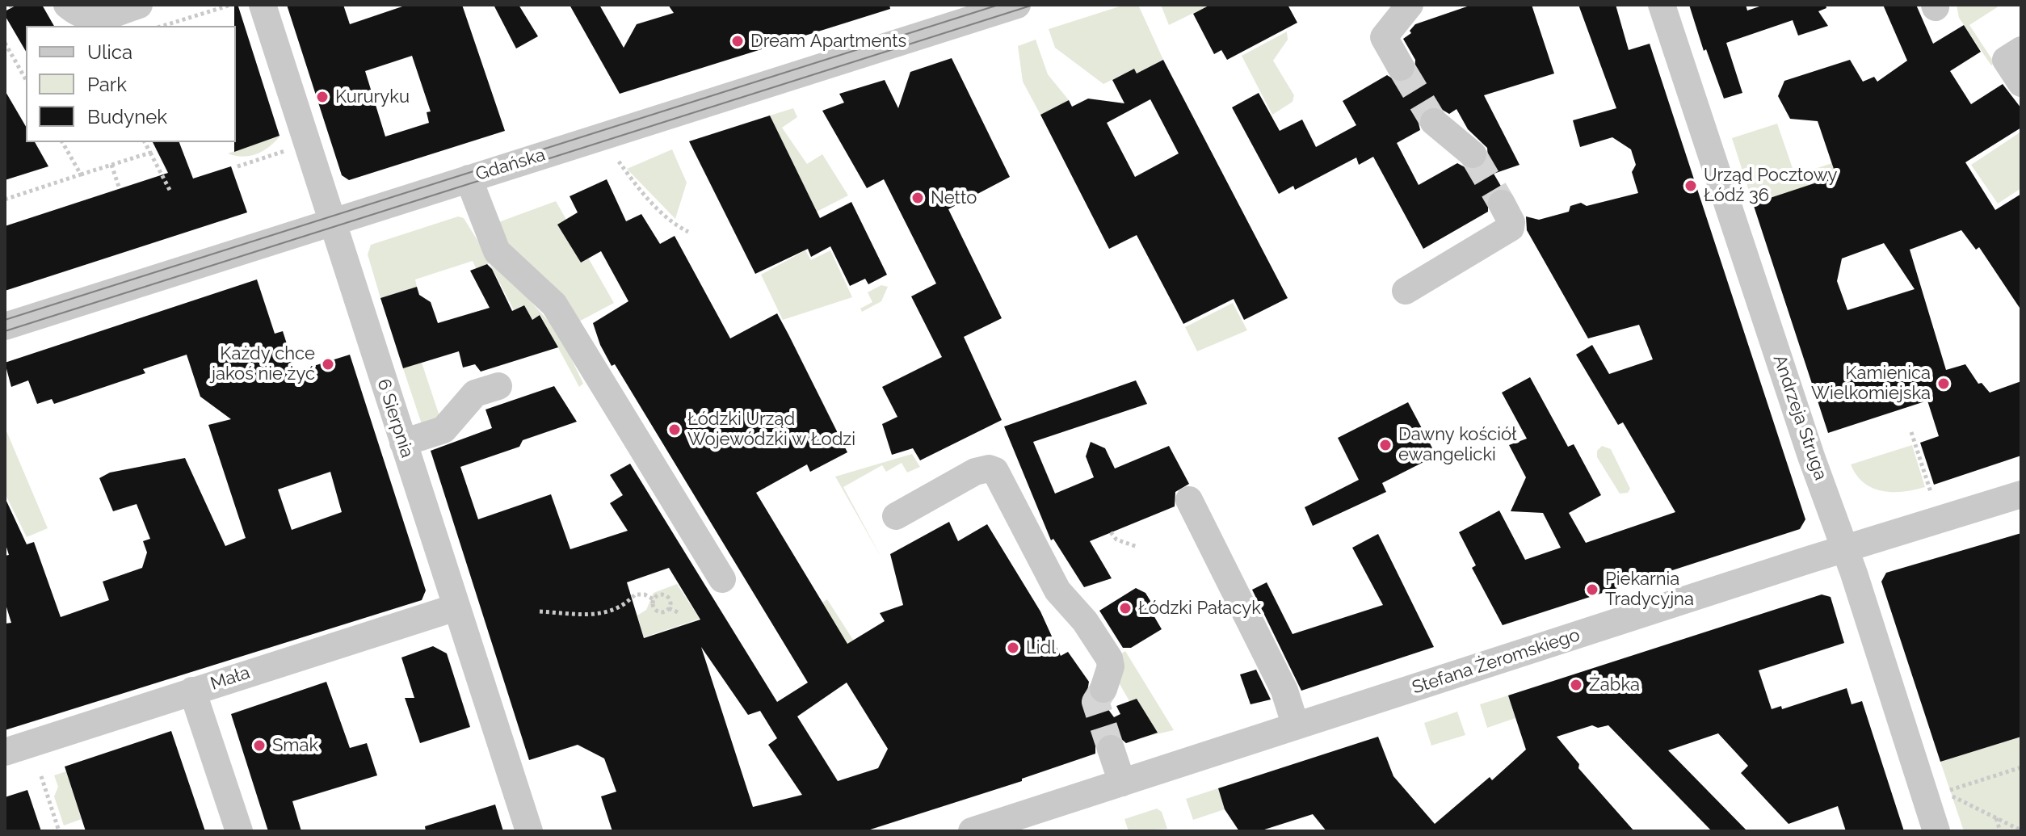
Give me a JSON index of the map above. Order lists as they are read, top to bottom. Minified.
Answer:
{"streets":{"street":["Gdańska","Andrzeja Struga","6 Sierpnia","Stefana Żeromskiego","Mała"]},"crossings":[["Gdańska","6 Sierpnia"],["Andrzeja Struga","Stefana Żeromskiego"],["6 Sierpnia","Mała"]],"places":["Dream Apartments","Kururyku","Urząd Pocztowy Łódź 36","Netto","Każdy chce jakoś nie żyć","Kamienica Wielkomiejska","Łódzki Urząd Wojewódzki w Łodzi","Dawny kościół ewangelicki","Piekarnia Tradycyjna","Łódzki Pałacyk","Lidl","Żabka","Smak"],"legend":["Ulica","Park","Budynek"]}
